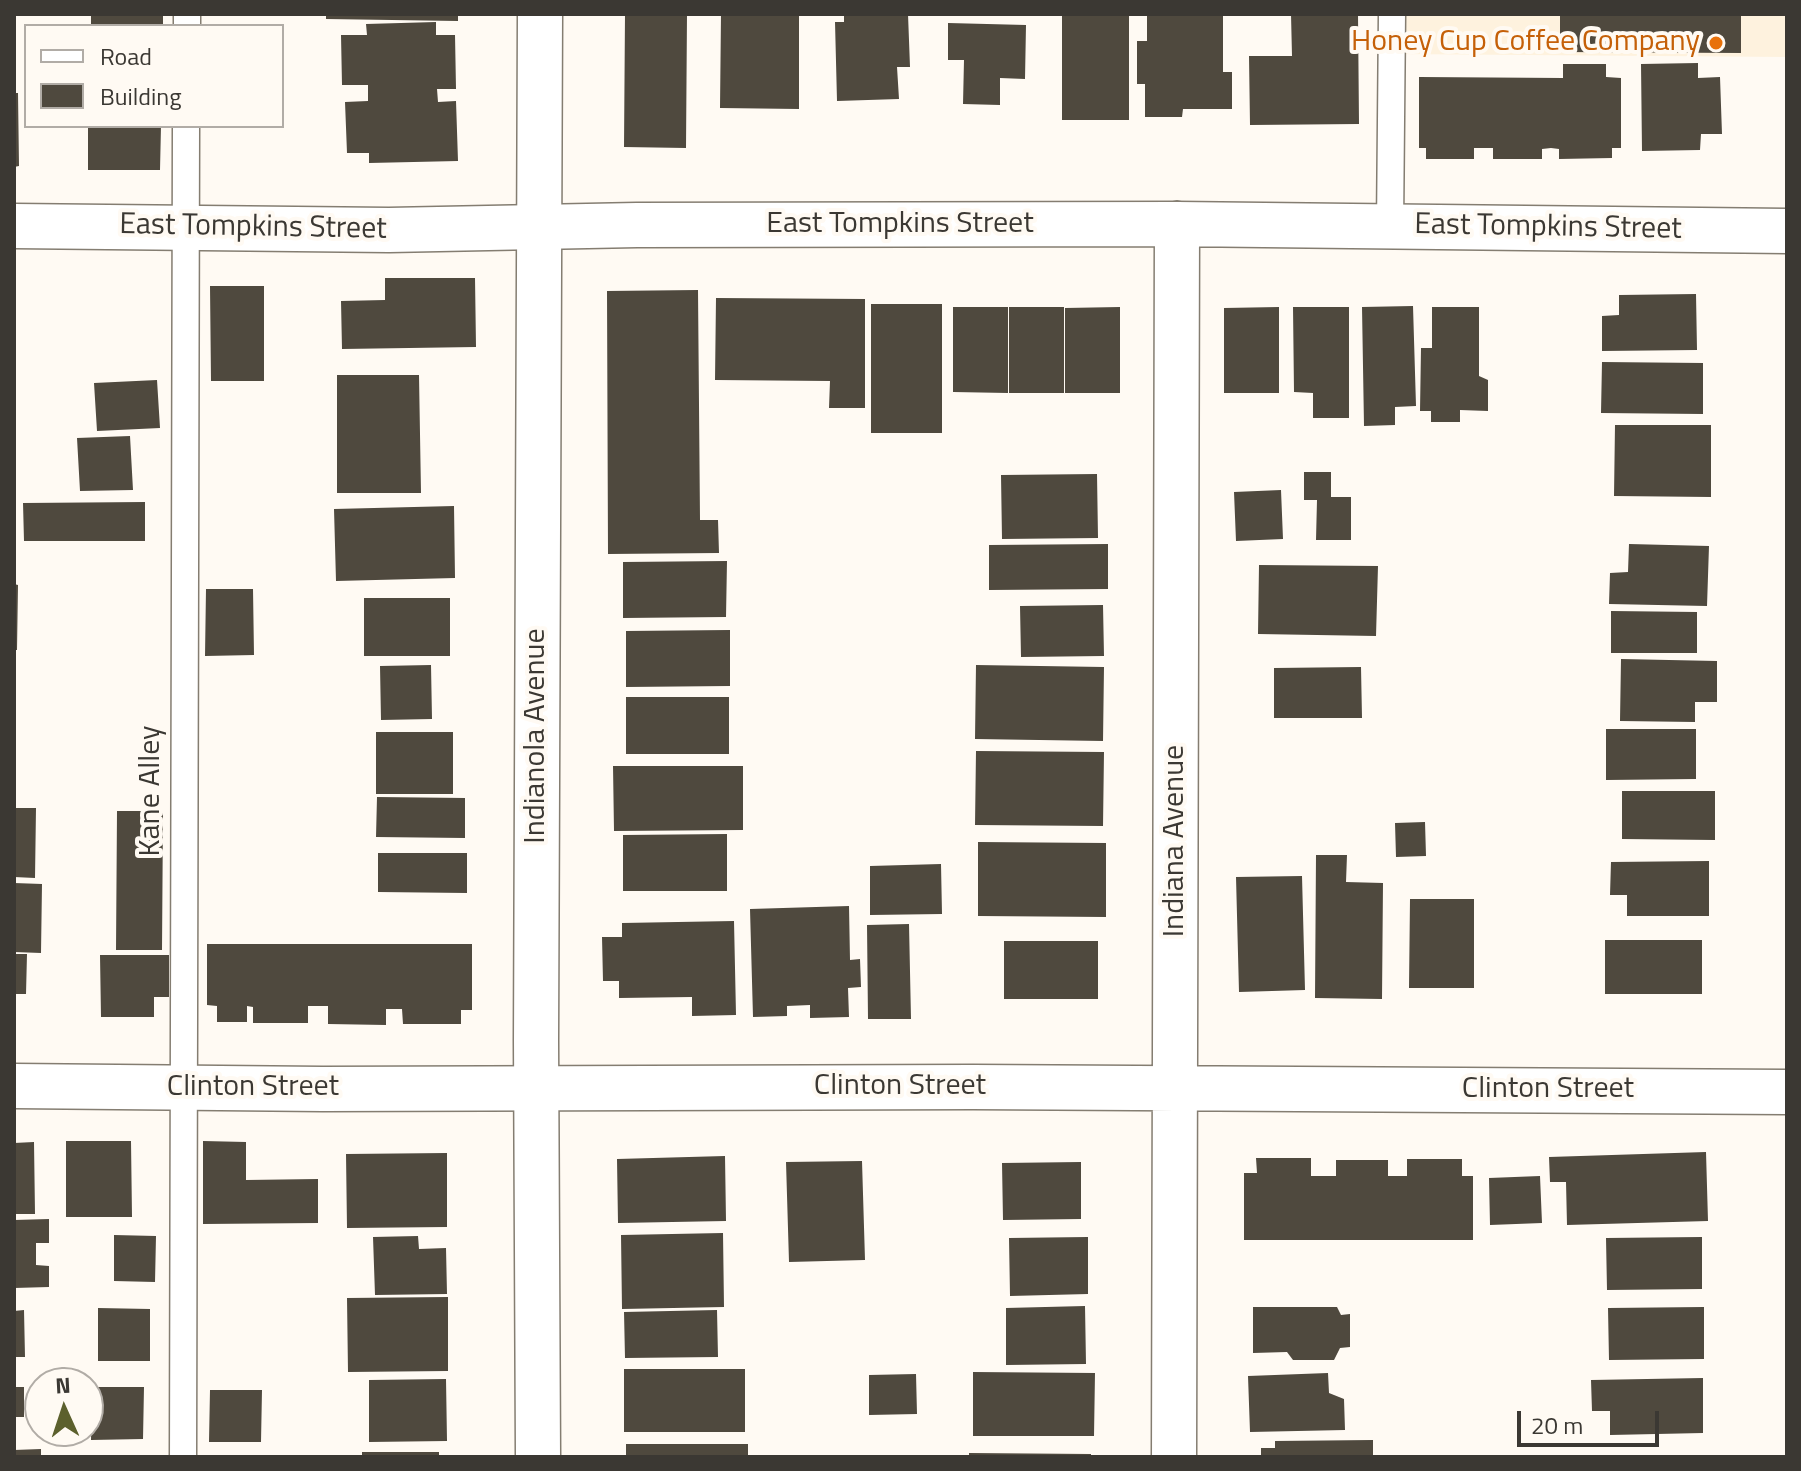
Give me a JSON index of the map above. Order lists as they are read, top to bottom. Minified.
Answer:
{"streets":{"street":["East Tompkins Street","Indianola Avenue","Indiana Avenue","Clinton Street"],"lane":["Kane Alley"]},"crossings":[["East Tompkins Street","Indianola Avenue"],["East Tompkins Street","Kane Alley"],["East Tompkins Street","Indiana Avenue"],["Indianola Avenue","Clinton Street"],["Kane Alley","Clinton Street"],["Indiana Avenue","Clinton Street"]],"places":["Honey Cup Coffee Company"],"legend":["Road","Building"],"scale_bar":"20 m","north":"top"}
